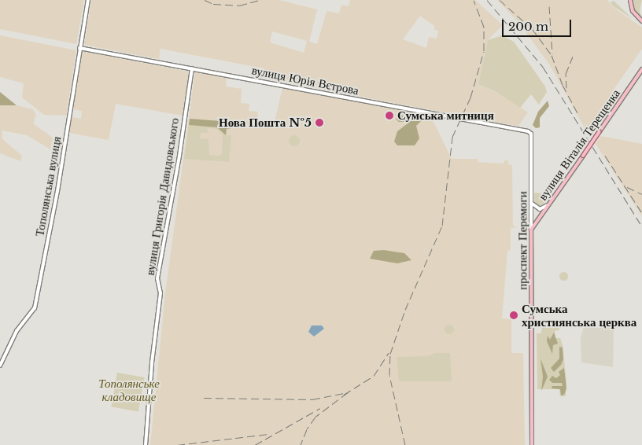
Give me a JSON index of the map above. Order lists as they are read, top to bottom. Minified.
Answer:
{"streets":{"main road":["вулиця Віталія Терещенка","проспект Перемоги"],"street":["вулиця Юрія Вєтрова","Тополянська вулиця","вулиця Григорія Давидовського"]},"crossings":[["вулиця Юрія Вєтрова","Тополянська вулиця"],["вулиця Юрія Вєтрова","вулиця Григорія Давидовського"],["вулиця Юрія Вєтрова","проспект Перемоги"],["вулиця Віталія Терещенка","проспект Перемоги"]],"parks":["Тополянське кладовище"],"places":["Сумська митниця","Нова Пошта №5","Сумська християнська церква"],"scale_bar":"200 m"}
